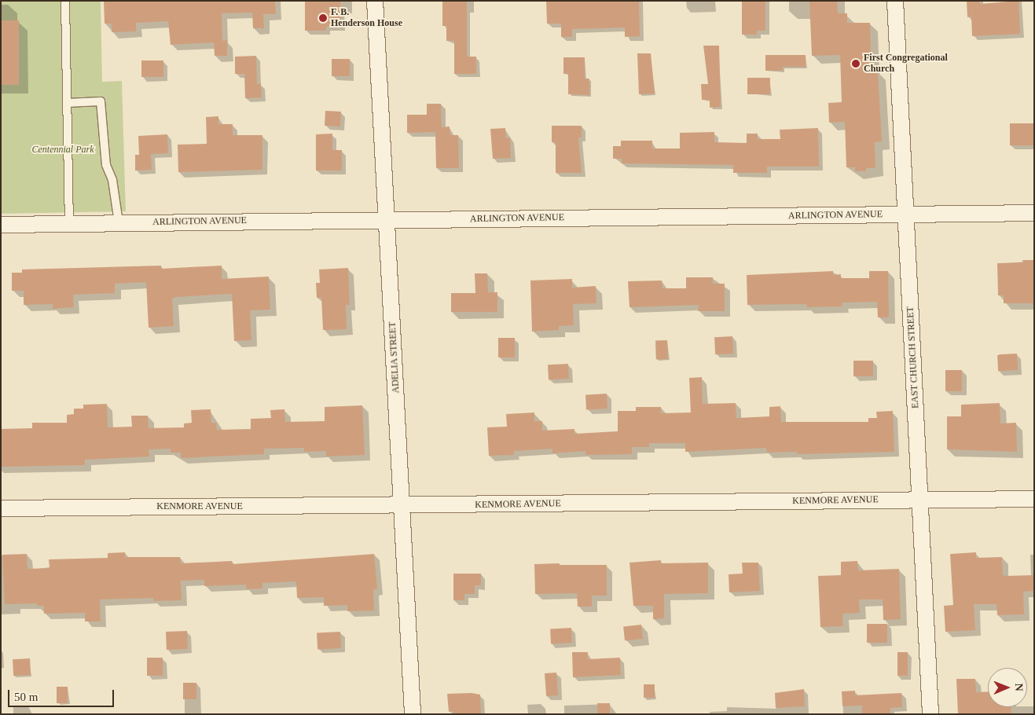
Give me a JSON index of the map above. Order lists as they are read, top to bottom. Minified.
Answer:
{"streets":{"street":["ARLINGTON AVENUE","ADELIA STREET","EAST CHURCH STREET","KENMORE AVENUE"]},"crossings":[["ARLINGTON AVENUE","ADELIA STREET"],["ARLINGTON AVENUE","EAST CHURCH STREET"],["ADELIA STREET","KENMORE AVENUE"],["EAST CHURCH STREET","KENMORE AVENUE"]],"parks":["Centennial Park"],"places":["F. B. Henderson House","First Congregational Church"],"scale_bar":"50 m","north":"right"}
